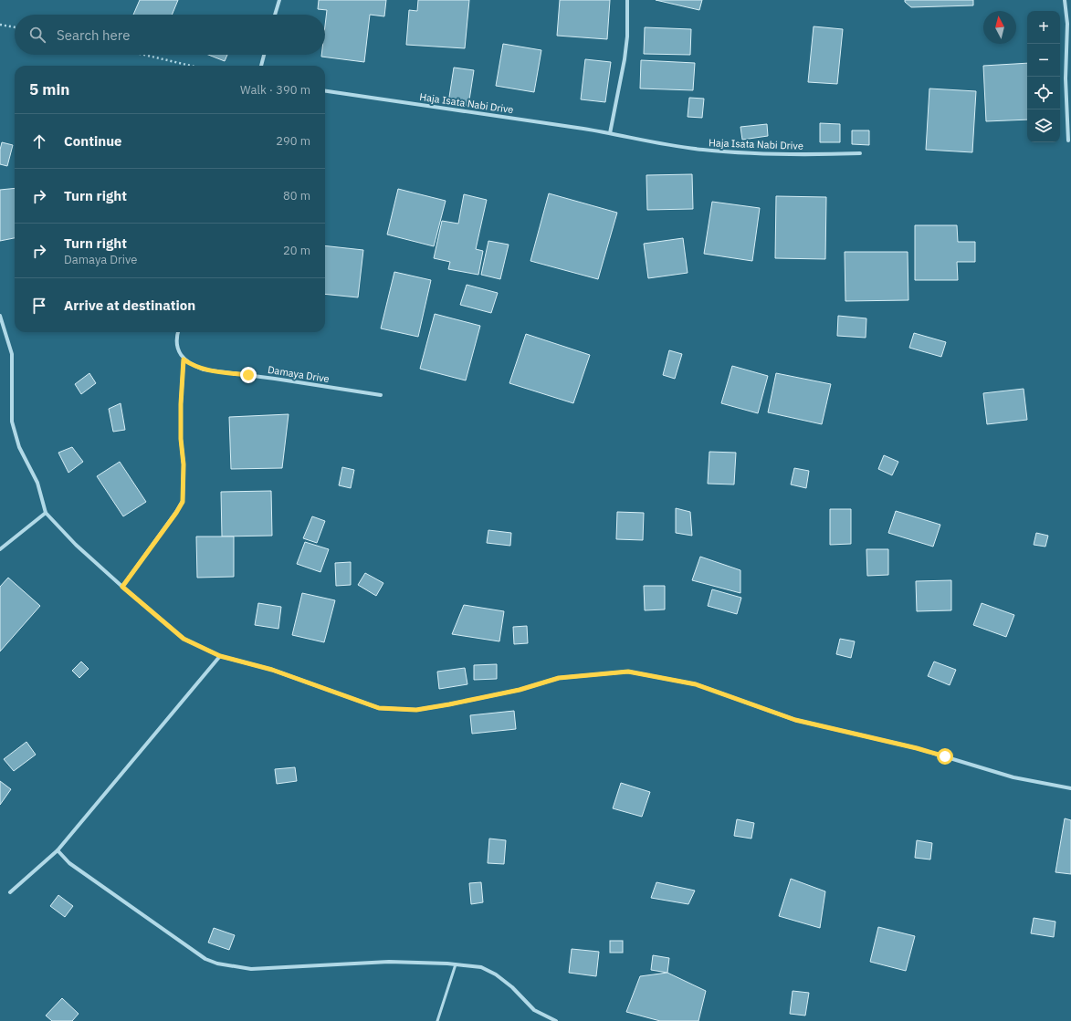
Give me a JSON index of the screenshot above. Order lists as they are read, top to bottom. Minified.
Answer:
{"streets":{"street":["Haja Isata Nabi Drive","Damaya Drive"]},"north":"top","page":{"map_buttons":["+","−"],"search":"Search here","heading":["5 min","Walk · 390 m"],"list":[["Continue","290 m"],["Turn right","80 m"],["Turn right","Damaya Drive","20 m"],"Arrive at destination"]}}
